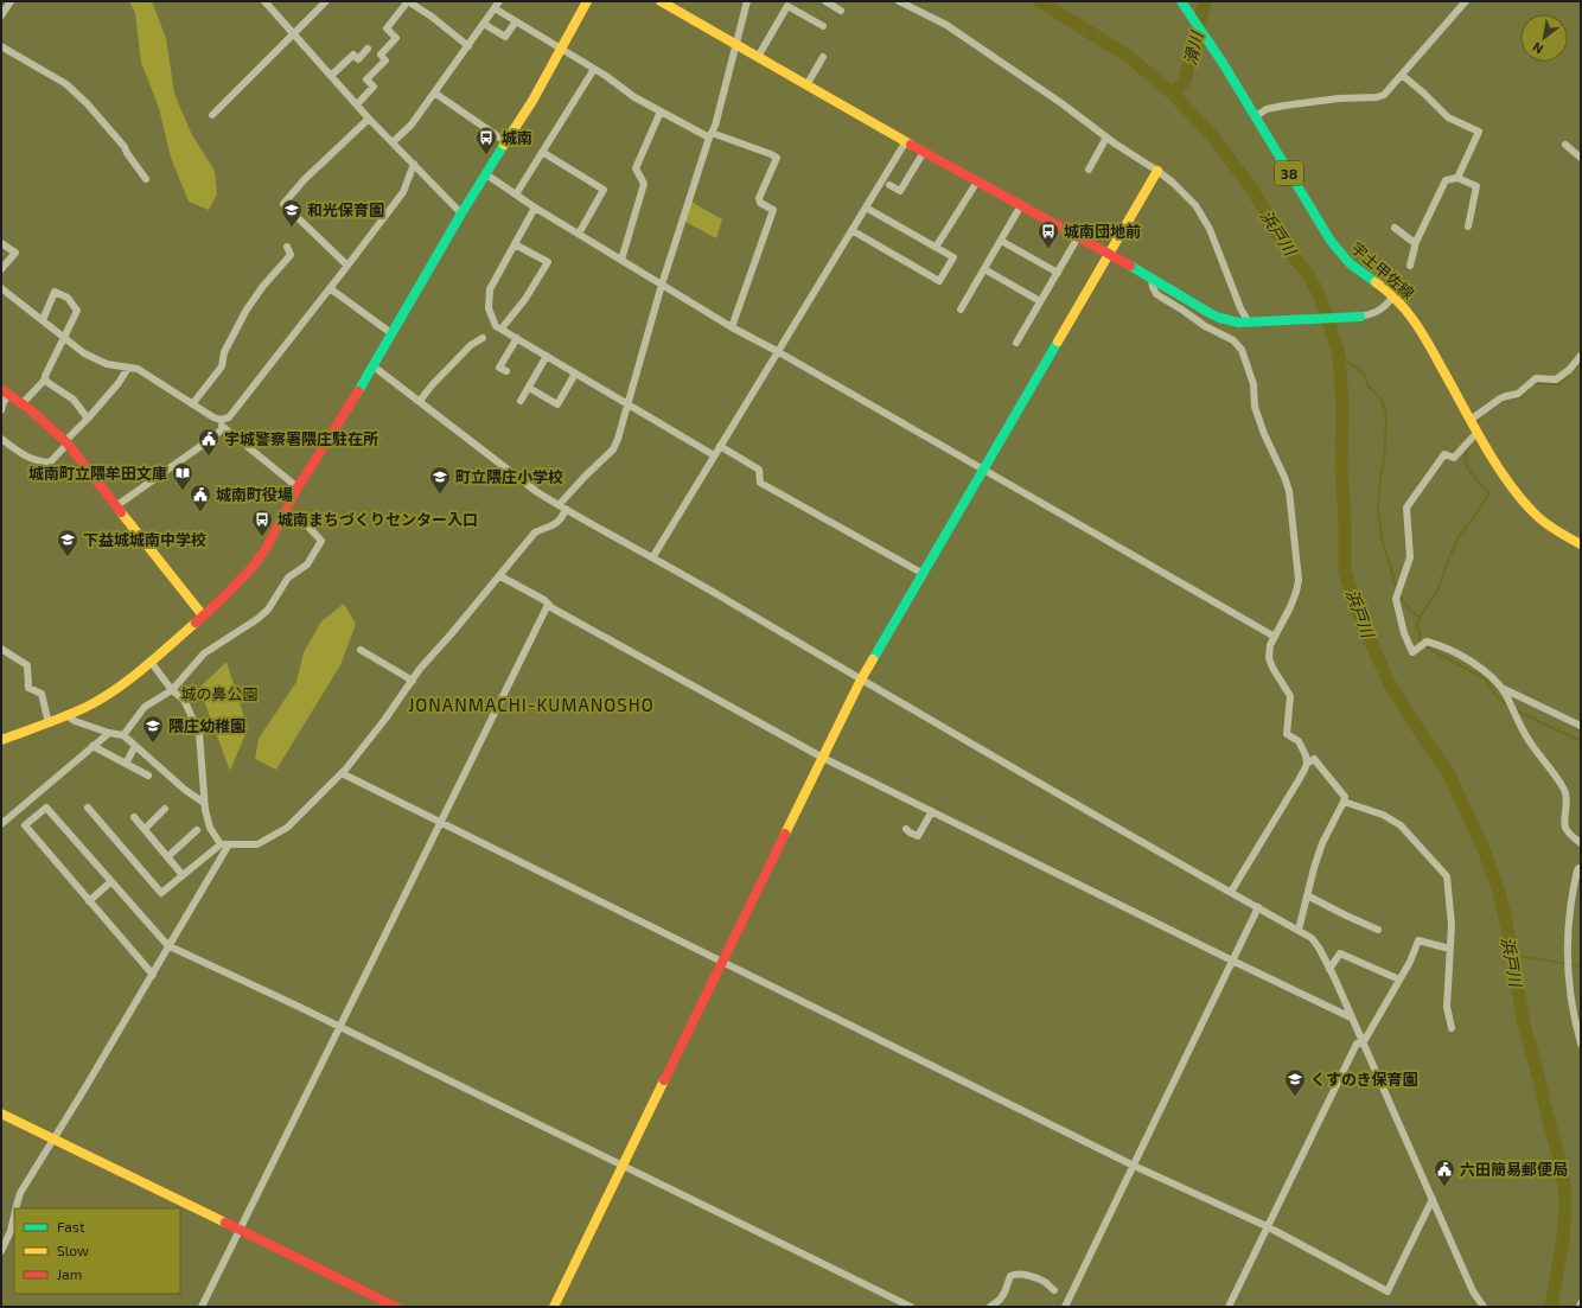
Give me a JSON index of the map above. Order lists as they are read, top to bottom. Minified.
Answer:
{"streets":{"street":["38","宇土甲佐線"]},"districts":["JONANMACHI-KUMANOSHO"],"water":["滑川","浜戸川"],"parks":["城の鼻公園"],"places":{"bus stop":["城南","城南団地前","城南まちづくりセンター入口"],"school or university":["和光保育園","町立隈庄小学校","下益城城南中学校","隈庄幼稚園","くすのき保育園"],"public building":["宇城警察署隈庄駐在所","城南町役場","六田簡易郵便局"],"library":["城南町立隈牟田文庫"]},"legend":["Fast","Slow","Jam"],"north":"bottom left"}
